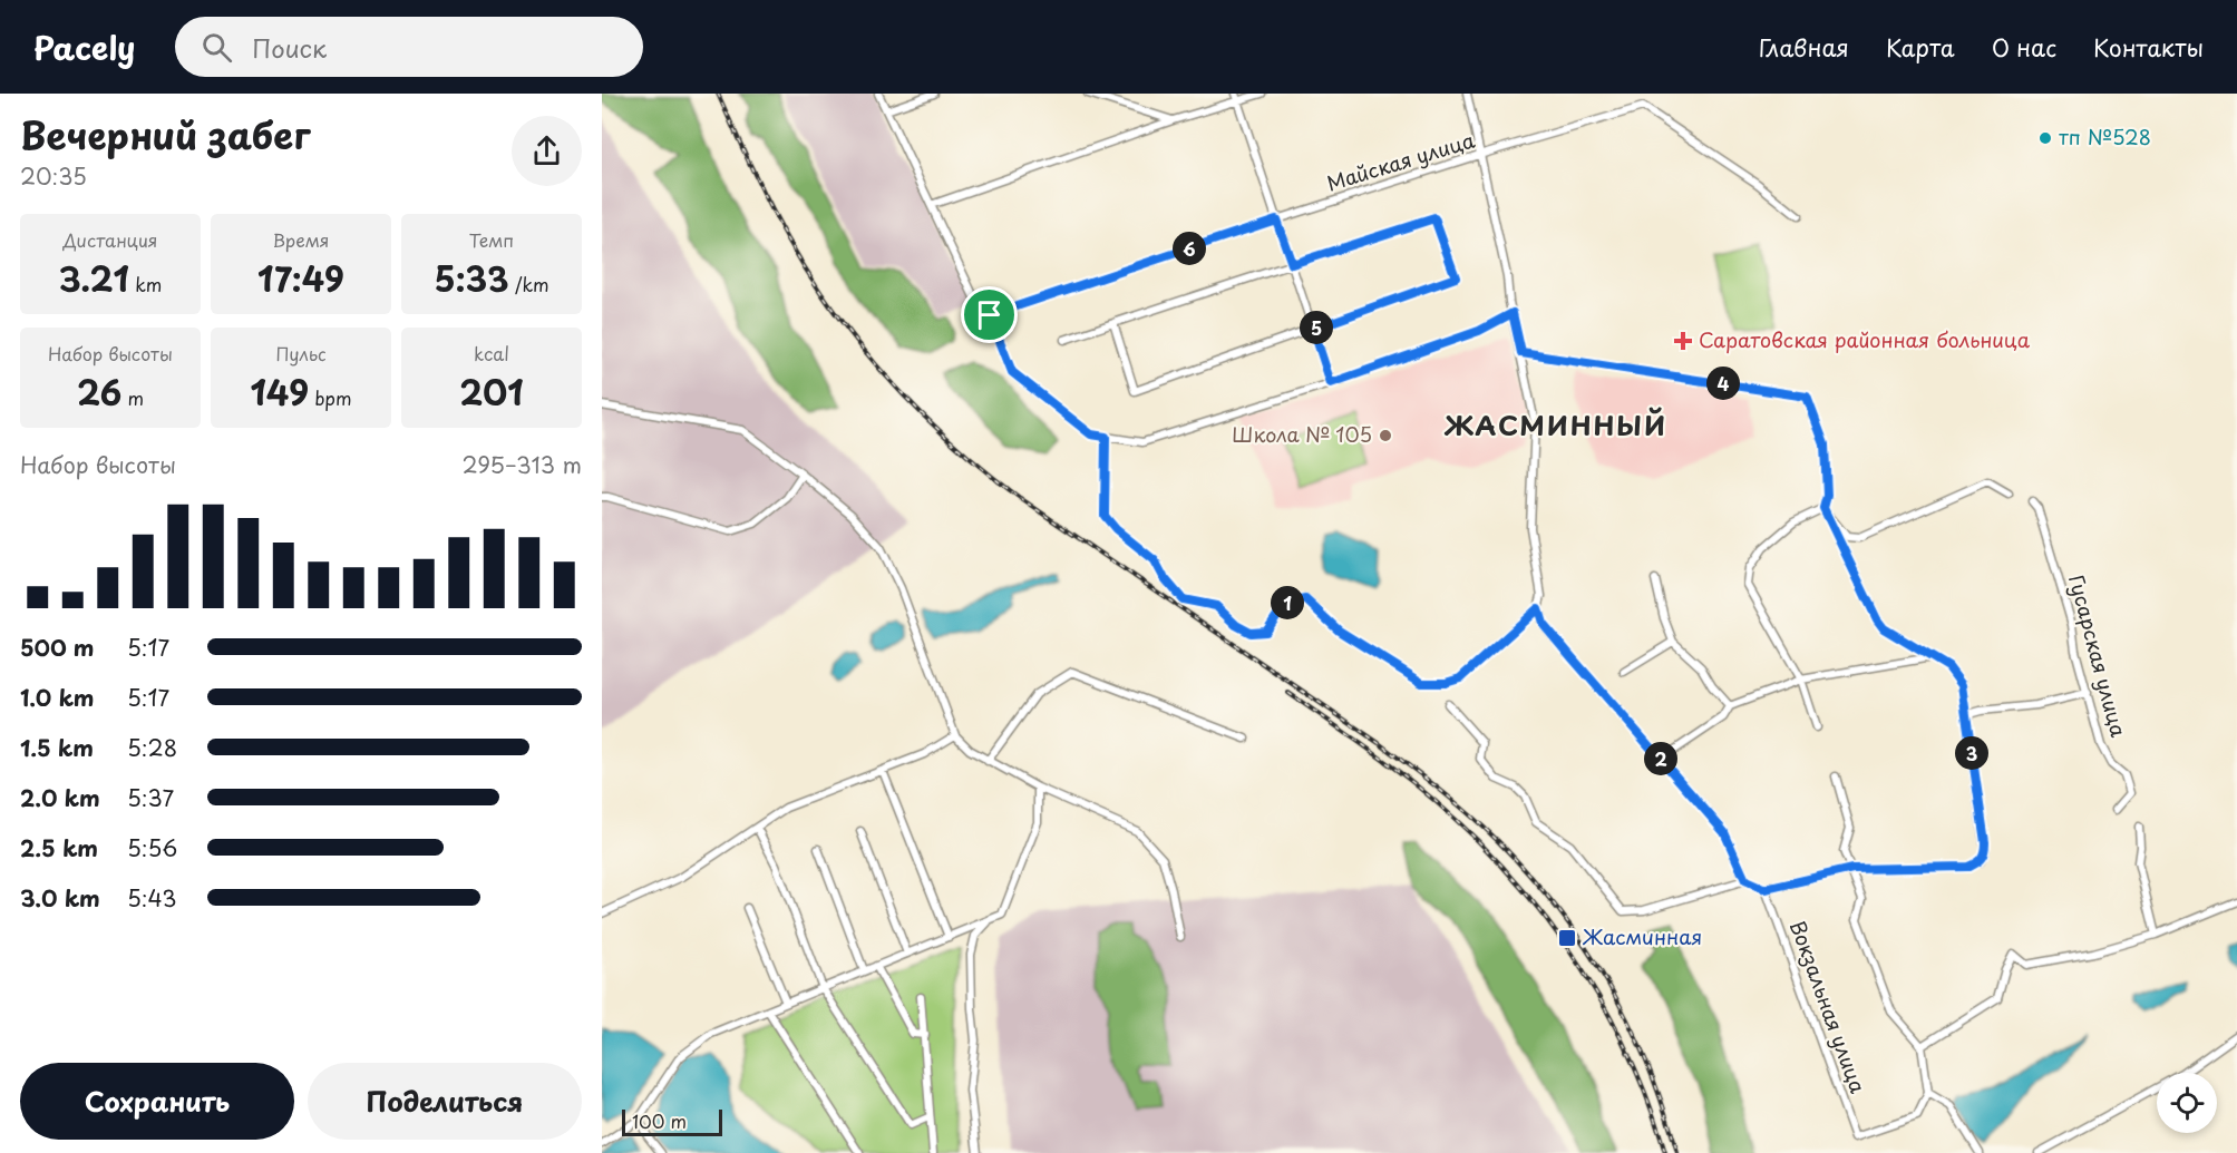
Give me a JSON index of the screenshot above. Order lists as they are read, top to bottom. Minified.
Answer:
{"streets":{"street":["Майская улица","Гусарская улица","Вокзальная улица"]},"districts":["ЖАСМИННЫЙ"],"places":{"other":["тп №528","Школа № 105"],"health":["Саратовская районная больница"],"transit":["Жасминная"]},"scale_bar":"100 m","page":{"header":"Pacely","search":"Поиск","nav":["Главная","Карта","О нас","Контакты"],"heading":["Вечерний забег","20:35"],"stats":[["Дистанция","3.21 km"],["Время","17:49"],["Темп","5:33 /km"],["Набор высоты","26 m"],["Пульс","149 bpm"],["kcal","201"]],"pins":["6","5","4","1","3","2"],"chart":["Набор высоты","295–313 m"],"list":[{"name":"500 m","note":"5:17"},{"name":"1.0 km","note":"5:17"},{"name":"1.5 km","note":"5:28"},{"name":"2.0 km","note":"5:37"},{"name":"2.5 km","note":"5:56"},{"name":"3.0 km","note":"5:43"}],"buttons":["Сохранить","Поделиться"],"scale":"100 m"}}
